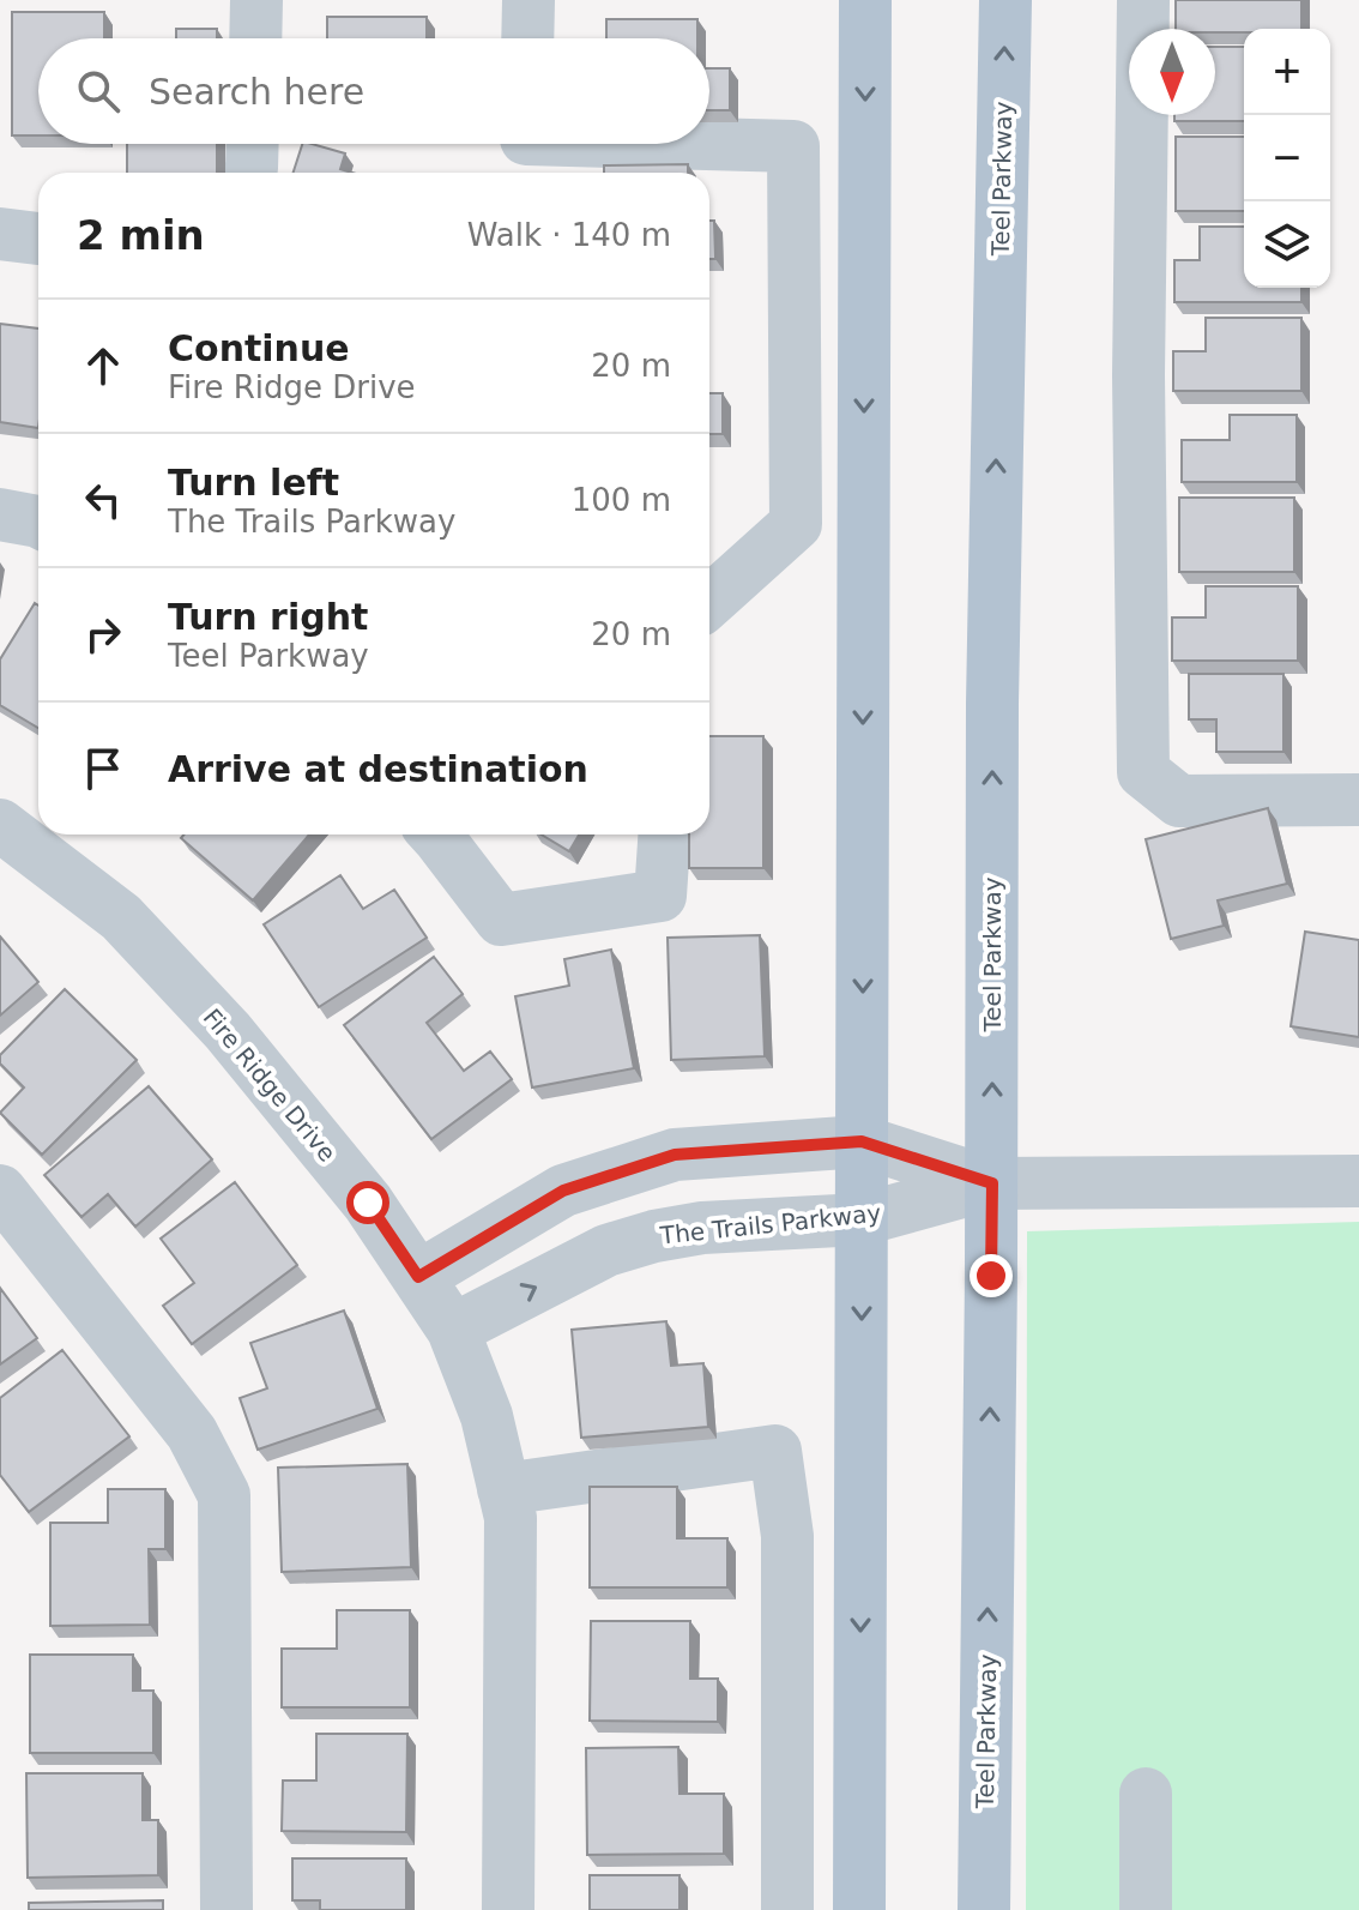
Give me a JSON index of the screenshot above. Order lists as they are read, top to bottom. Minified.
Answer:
{"streets":{"main road":["Teel Parkway"],"street":["Fire Ridge Drive","The Trails Parkway"]},"crossings":[["Teel Parkway","The Trails Parkway"],["Fire Ridge Drive","The Trails Parkway"]],"north":"bottom","page":{"map_buttons":["+","−"],"search":"Search here","heading":["2 min","Walk · 140 m"],"list":[["Continue","Fire Ridge Drive","20 m"],["Turn left","The Trails Parkway","100 m"],["Turn right","Teel Parkway","20 m"],"Arrive at destination"]}}
